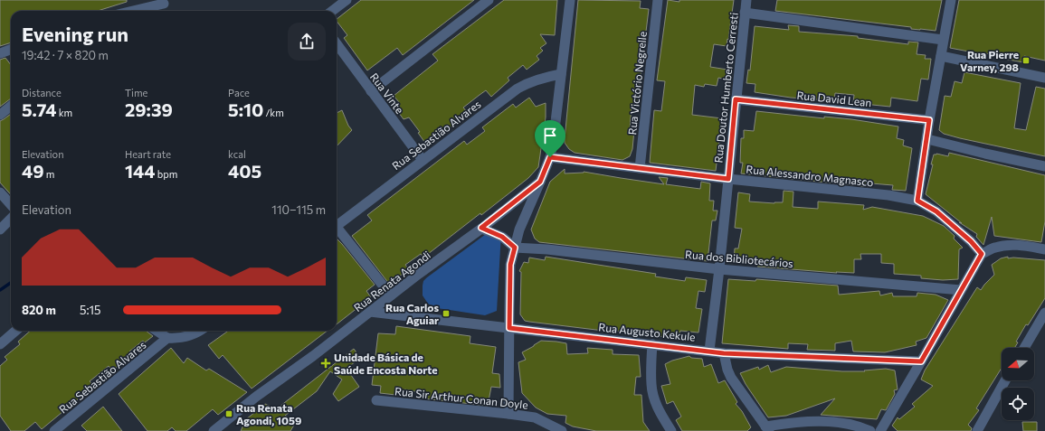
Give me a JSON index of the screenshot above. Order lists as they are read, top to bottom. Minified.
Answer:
{"streets":{"street":["Rua Victório Negrelle","Rua Doutor Humberto Cerresti","Rua Vinte","Rua David Lean","Rua Sebastião Alvares","Rua Alessandro Magnasco","Rua dos Bibliotecários","Rua Renata Agondi","Rua Augusto Kekule","Rua Sir Arthur Conan Doyle"]},"crossings":[["Rua Victório Negrelle","Rua Alessandro Magnasco"],["Rua Doutor Humberto Cerresti","Rua David Lean"],["Rua Doutor Humberto Cerresti","Rua Alessandro Magnasco"],["Rua Doutor Humberto Cerresti","Rua dos Bibliotecários"],["Rua Doutor Humberto Cerresti","Rua Augusto Kekule"],["Rua Vinte","Rua Sebastião Alvares"],["Rua Renata Agondi","Rua Augusto Kekule"]],"places":{"transit":["Rua Pierre Varney, 298","Rua Carlos Aguiar","Rua Renata Agondi, 1059"],"health":["Unidade Básica de Saúde Encosta Norte"]},"north":"left","page":{"heading":["Evening run","19:42 · 7 × 820 m"],"stats":[["Distance","5.74 km"],["Time","29:39"],["Pace","5:10 /km"],["Elevation","49 m"],["Heart rate","144 bpm"],["kcal","405"]],"chart":["Elevation","110–115 m"],"list":[{"name":"820 m","note":"5:15"}]}}
